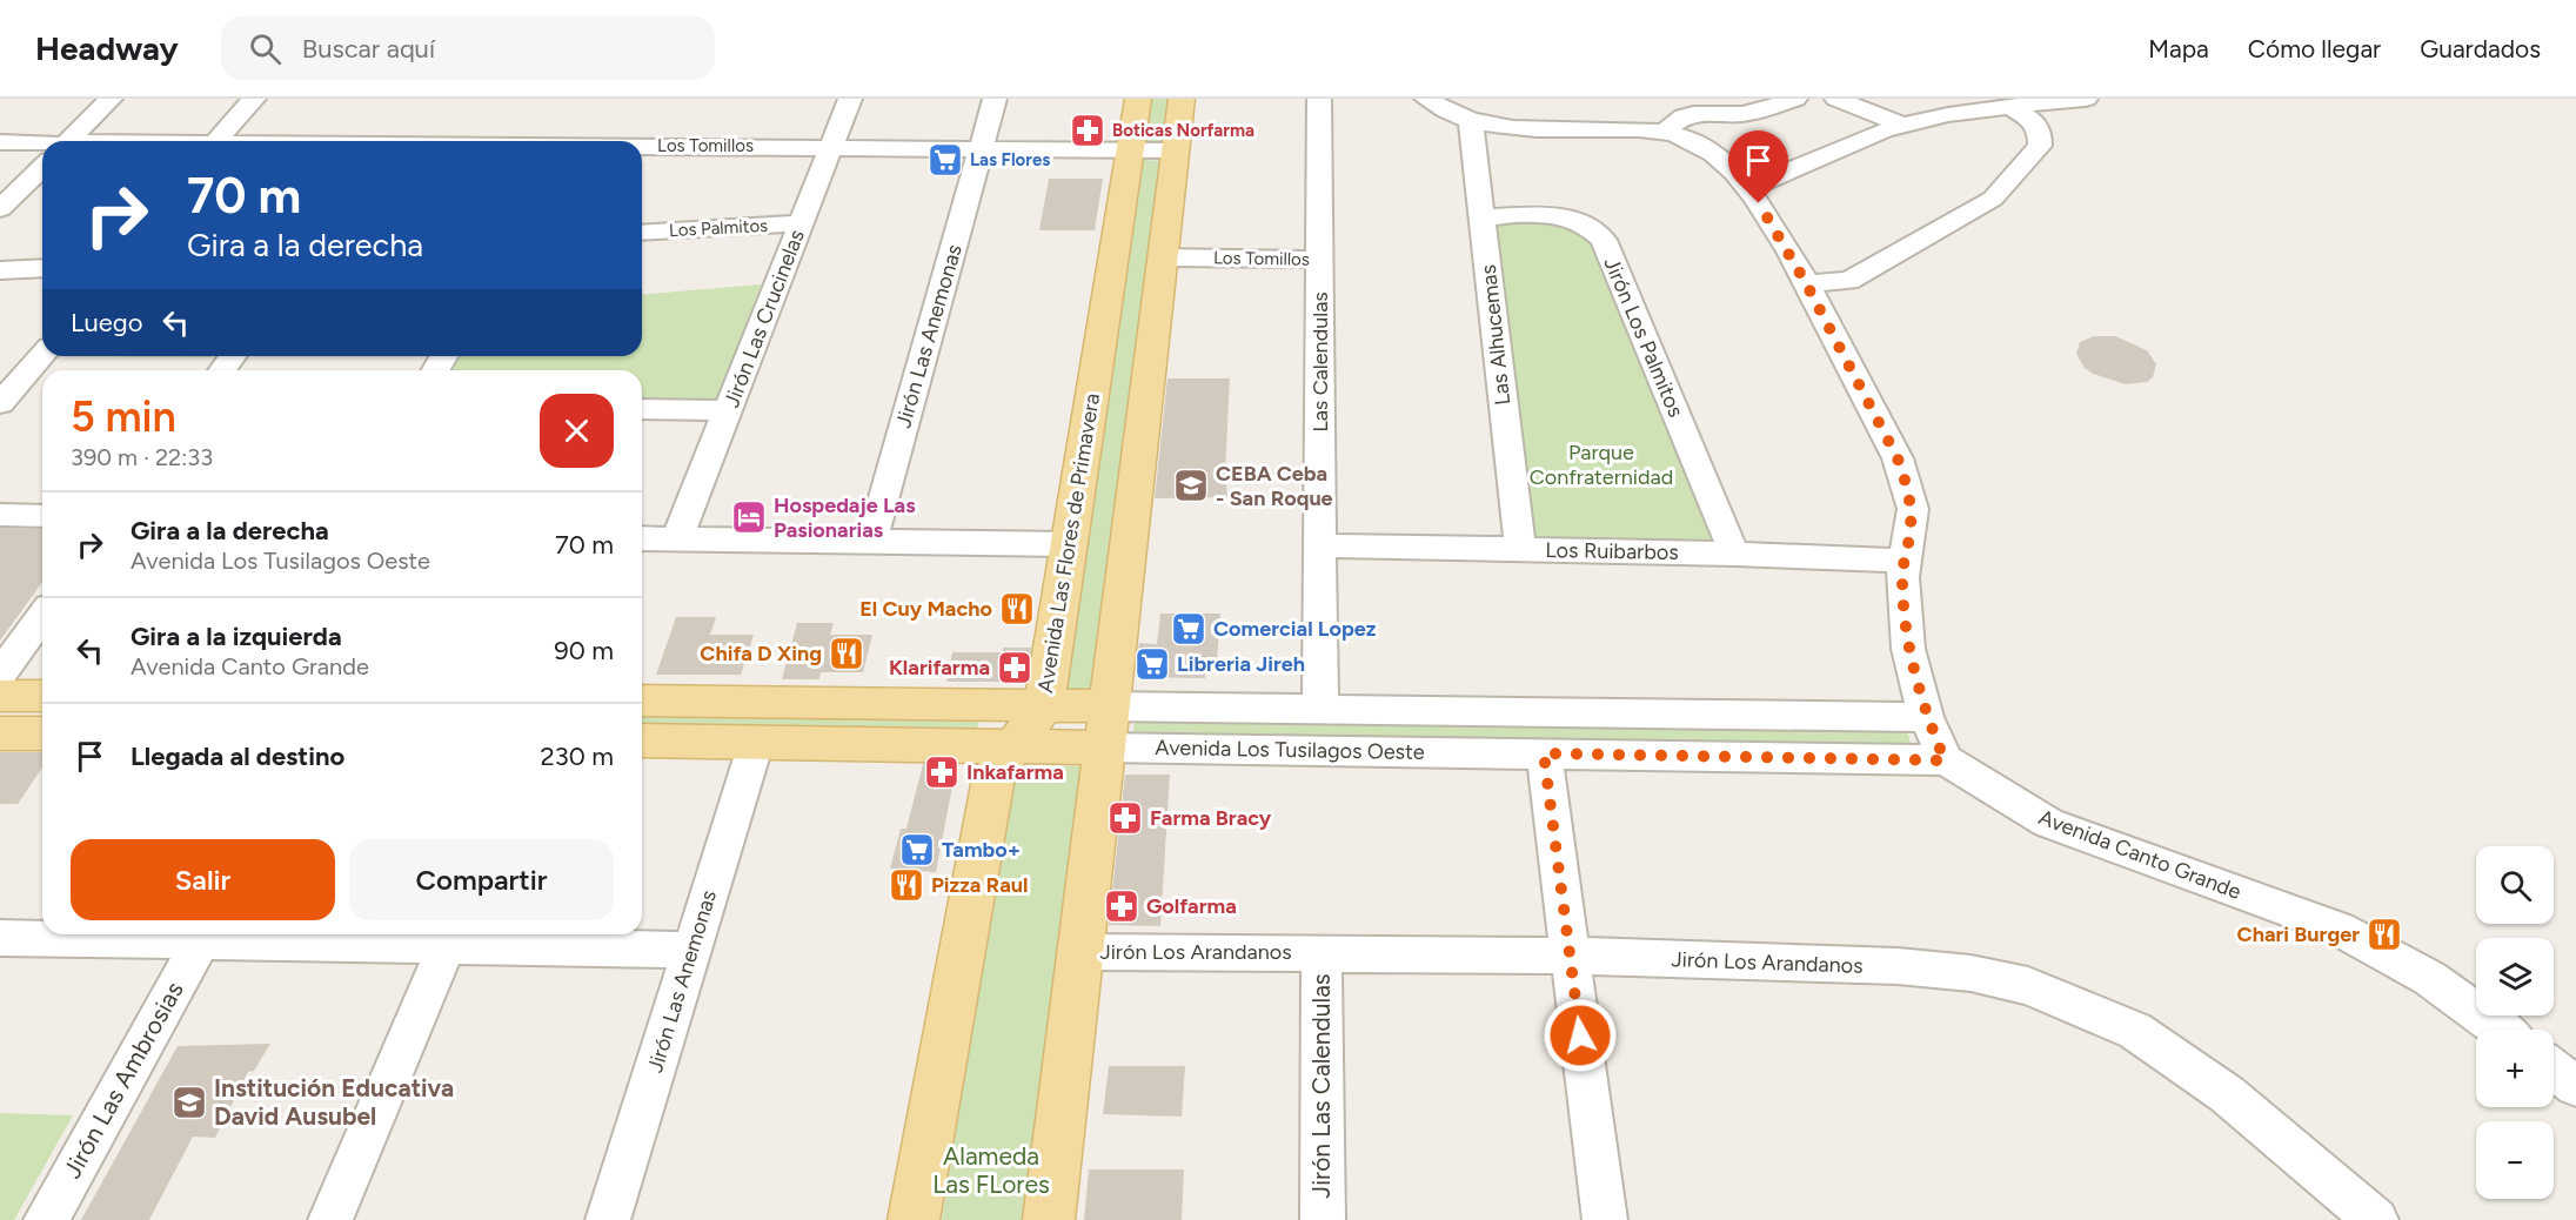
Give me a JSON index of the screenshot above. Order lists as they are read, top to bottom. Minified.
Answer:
{"streets":{"main road":["Avenida Las Flores de Primavera","Avenida Los Tusilagos Oeste"],"street":["Los Tomillos","Los Palmitos","Jirón Las Crucinelas","Las Alhucemas","Jirón Las Anemonas","Jirón Los Palmitos","Las Calendulas","Los Ruibarbos","Avenida Canto Grande","Jirón Los Arandanos","Jirón Las Ambrosias","Jirón Las Calendulas"]},"crossings":[["Los Tomillos","Jirón Las Crucinelas"],["Los Tomillos","Jirón Las Anemonas"],["Los Tomillos","Las Calendulas"],["Los Tomillos","Avenida Las Flores de Primavera"],["Los Palmitos","Jirón Las Crucinelas"],["Las Alhucemas","Jirón Los Palmitos"],["Las Alhucemas","Los Ruibarbos"],["Jirón Las Anemonas","Avenida Los Tusilagos Oeste"],["Jirón Los Palmitos","Los Ruibarbos"],["Las Calendulas","Los Ruibarbos"],["Las Calendulas","Avenida Los Tusilagos Oeste"],["Avenida Las Flores de Primavera","Avenida Los Tusilagos Oeste"],["Avenida Los Tusilagos Oeste","Avenida Canto Grande"],["Jirón Los Arandanos","Jirón Las Calendulas"]],"parks":["Parque Confraternidad","Alameda Las FLores"],"places":{"pharmacy":["Boticas Norfarma","Klarifarma","Inkafarma","Farma Bracy","Golfarma"],"supermarket":["Las Flores","Comercial Lopez","Libreria Jireh","Tambo+"],"school or university":["CEBA Ceba - San Roque","Institución Educativa David Ausubel"],"hotel":["Hospedaje Las Pasionarias"],"restaurant":["El Cuy Macho","Chifa D Xing","Pizza Raul","Chari Burger"]},"page":{"header":"Headway","search":"Buscar aquí","nav":["Mapa","Cómo llegar","Guardados"],"turn":["70 m","Gira a la derecha"],"then":"Luego","heading":["5 min","390 m · 22:33"],"list":[{"name":"Gira a la derecha","note":"Avenida Los Tusilagos Oeste","value":"70 m"},{"name":"Gira a la izquierda","note":"Avenida Canto Grande","value":"90 m"},{"name":"Llegada al destino","value":"230 m"}],"buttons":["Salir","Compartir"],"map_buttons":["+","−"]}}
